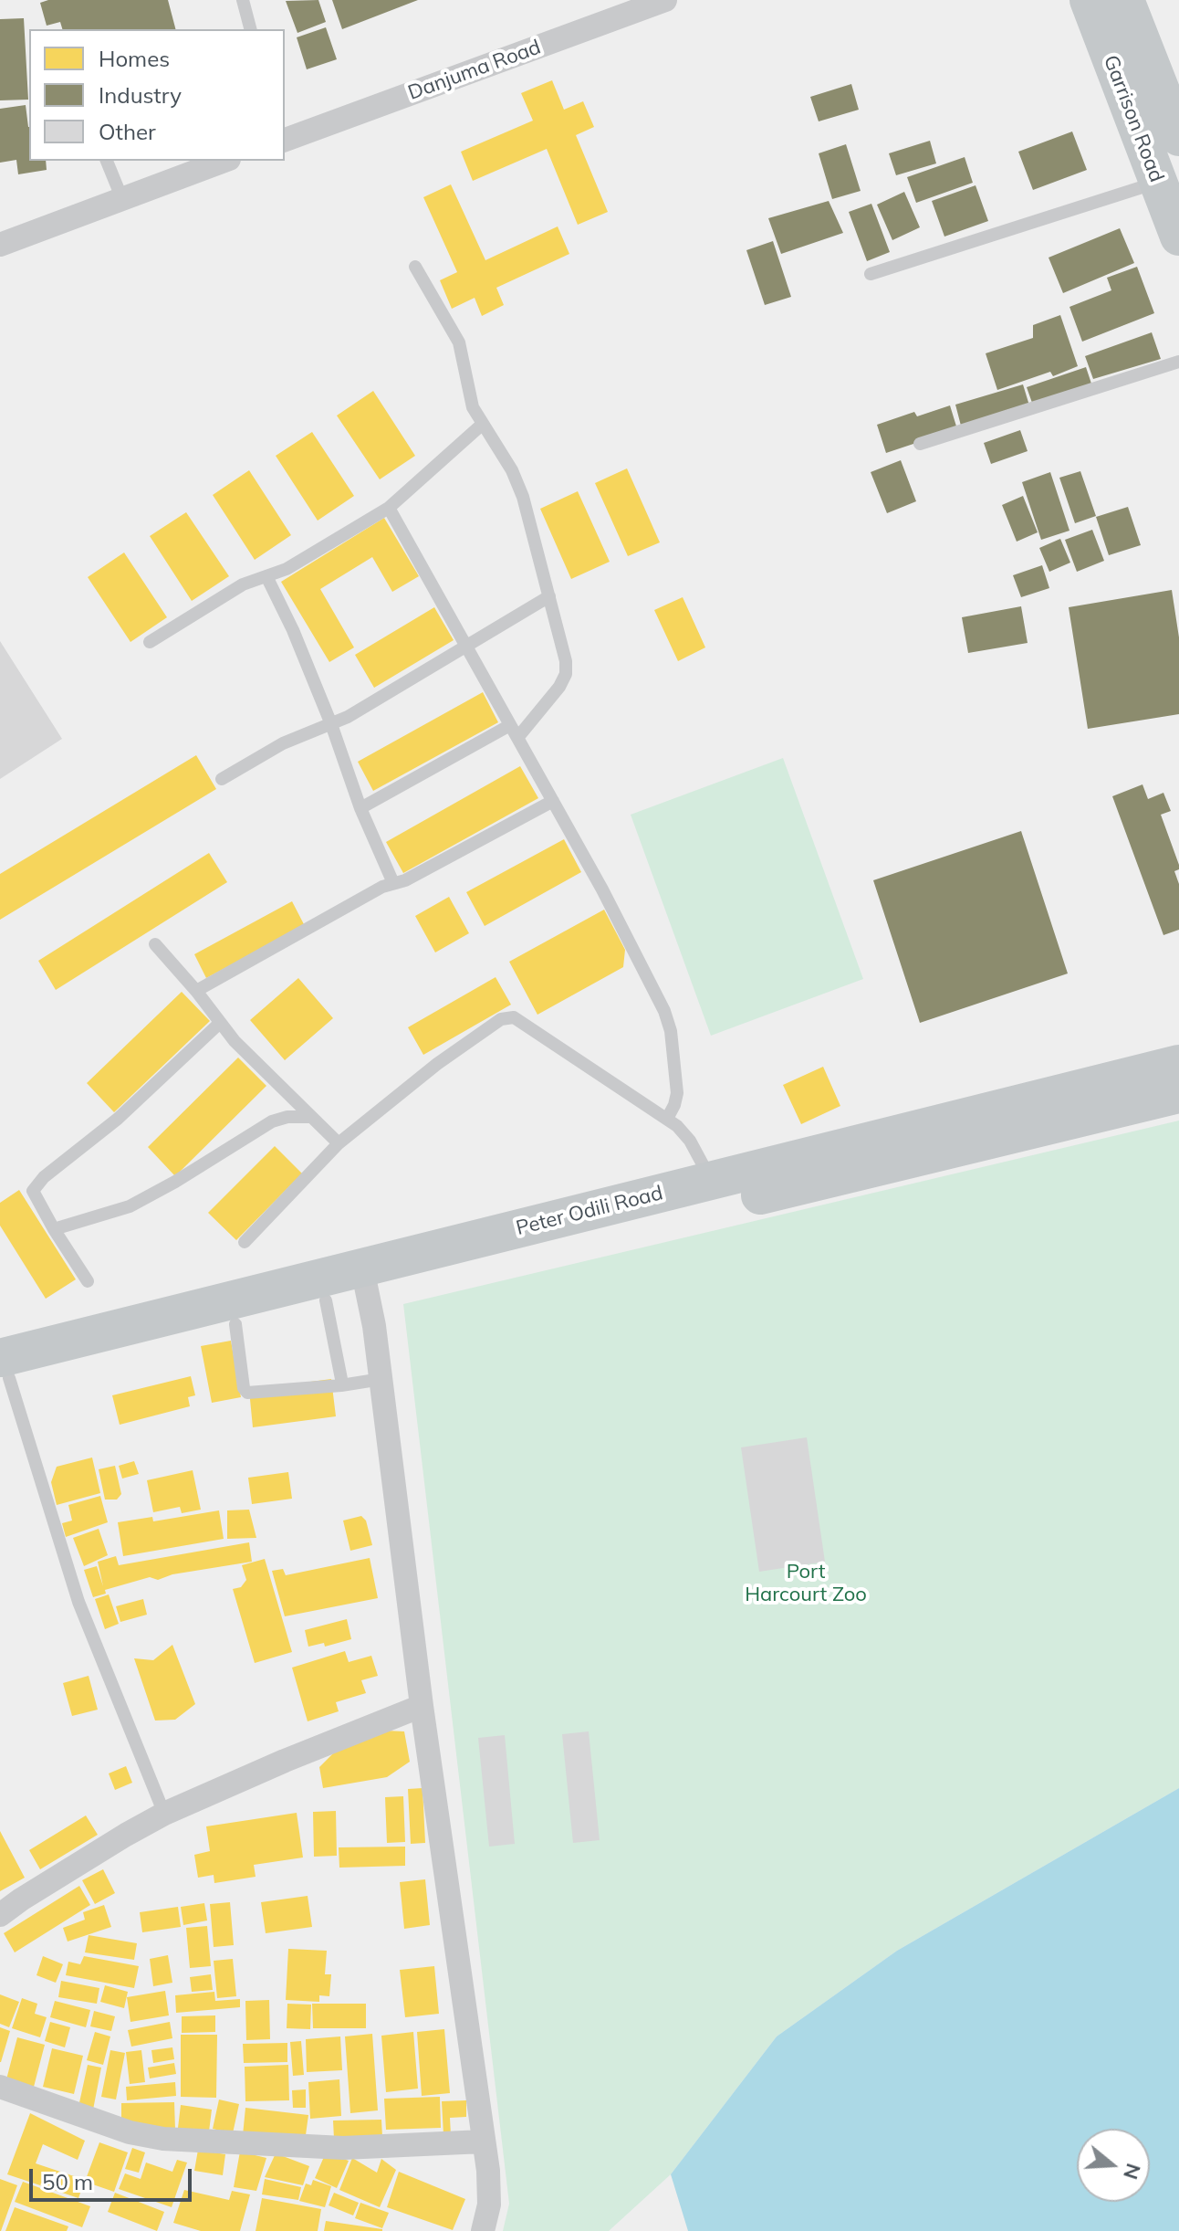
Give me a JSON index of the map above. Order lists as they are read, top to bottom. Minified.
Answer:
{"streets":{"main road":["Garrison Road","Peter Odili Road"],"street":["Danjuma Road"]},"parks":["Port Harcourt Zoo"],"legend":["Homes","Industry","Other"],"scale_bar":"50 m","north":"right"}
